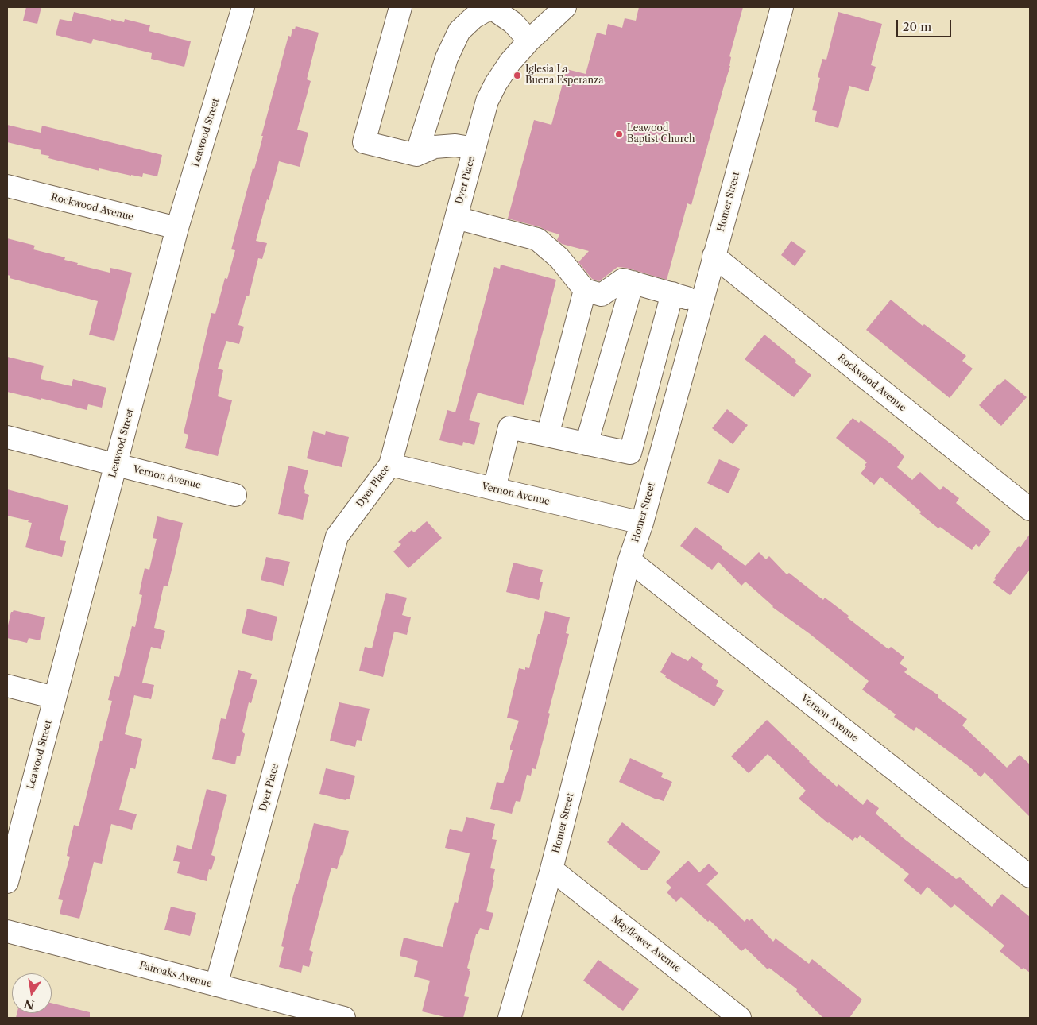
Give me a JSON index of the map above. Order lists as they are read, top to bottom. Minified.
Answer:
{"streets":{"street":["Leawood Street","Dyer Place","Homer Street","Rockwood Avenue","Vernon Avenue","Mayflower Avenue","Fairoaks Avenue"]},"crossings":[["Leawood Street","Rockwood Avenue"],["Leawood Street","Vernon Avenue"],["Dyer Place","Vernon Avenue"],["Dyer Place","Fairoaks Avenue"],["Homer Street","Rockwood Avenue"],["Homer Street","Vernon Avenue"],["Homer Street","Mayflower Avenue"]],"places":["Iglesia La Buena Esperanza","Leawood Baptist Church"],"scale_bar":"20 m","north":"bottom"}
